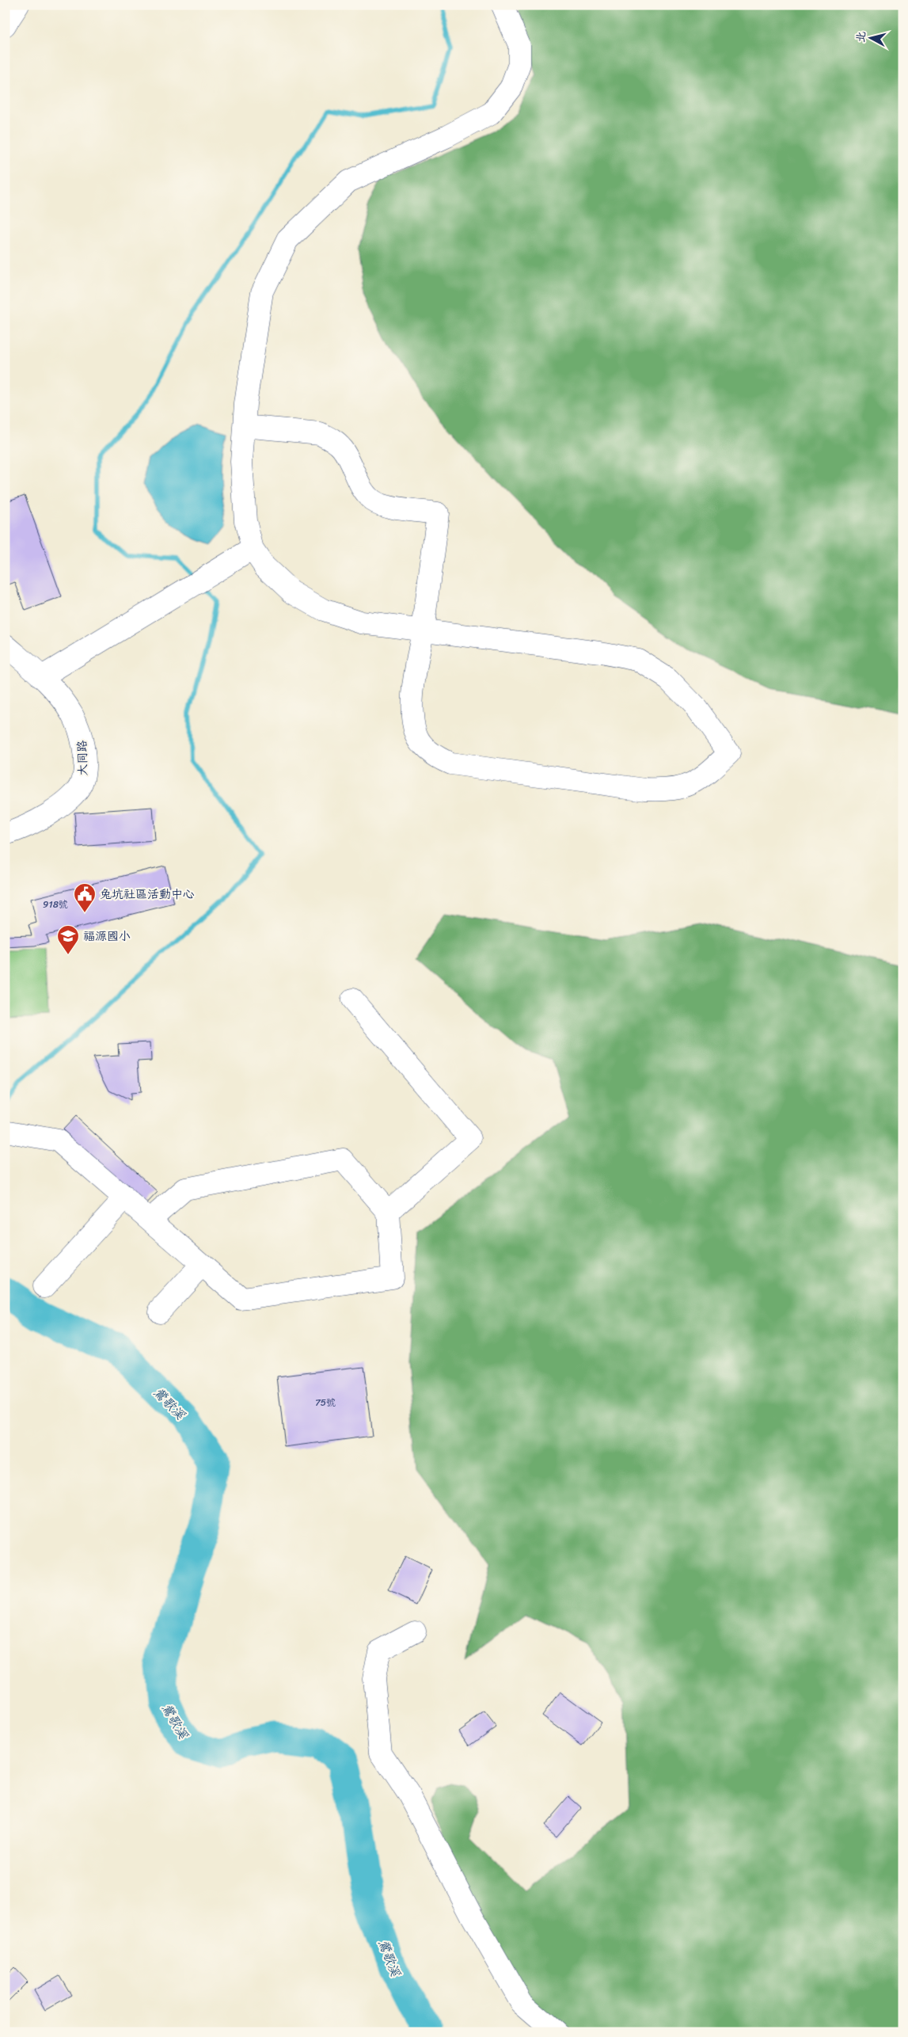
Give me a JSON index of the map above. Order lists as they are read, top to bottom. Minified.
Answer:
{"streets":{"street":["大同路"]},"water":["鶯歌溪"],"places":{"public building":["兔坑社區活動中心"],"school or university":["福源國小"]},"house_numbers":["918號","75號"],"north":"left"}
